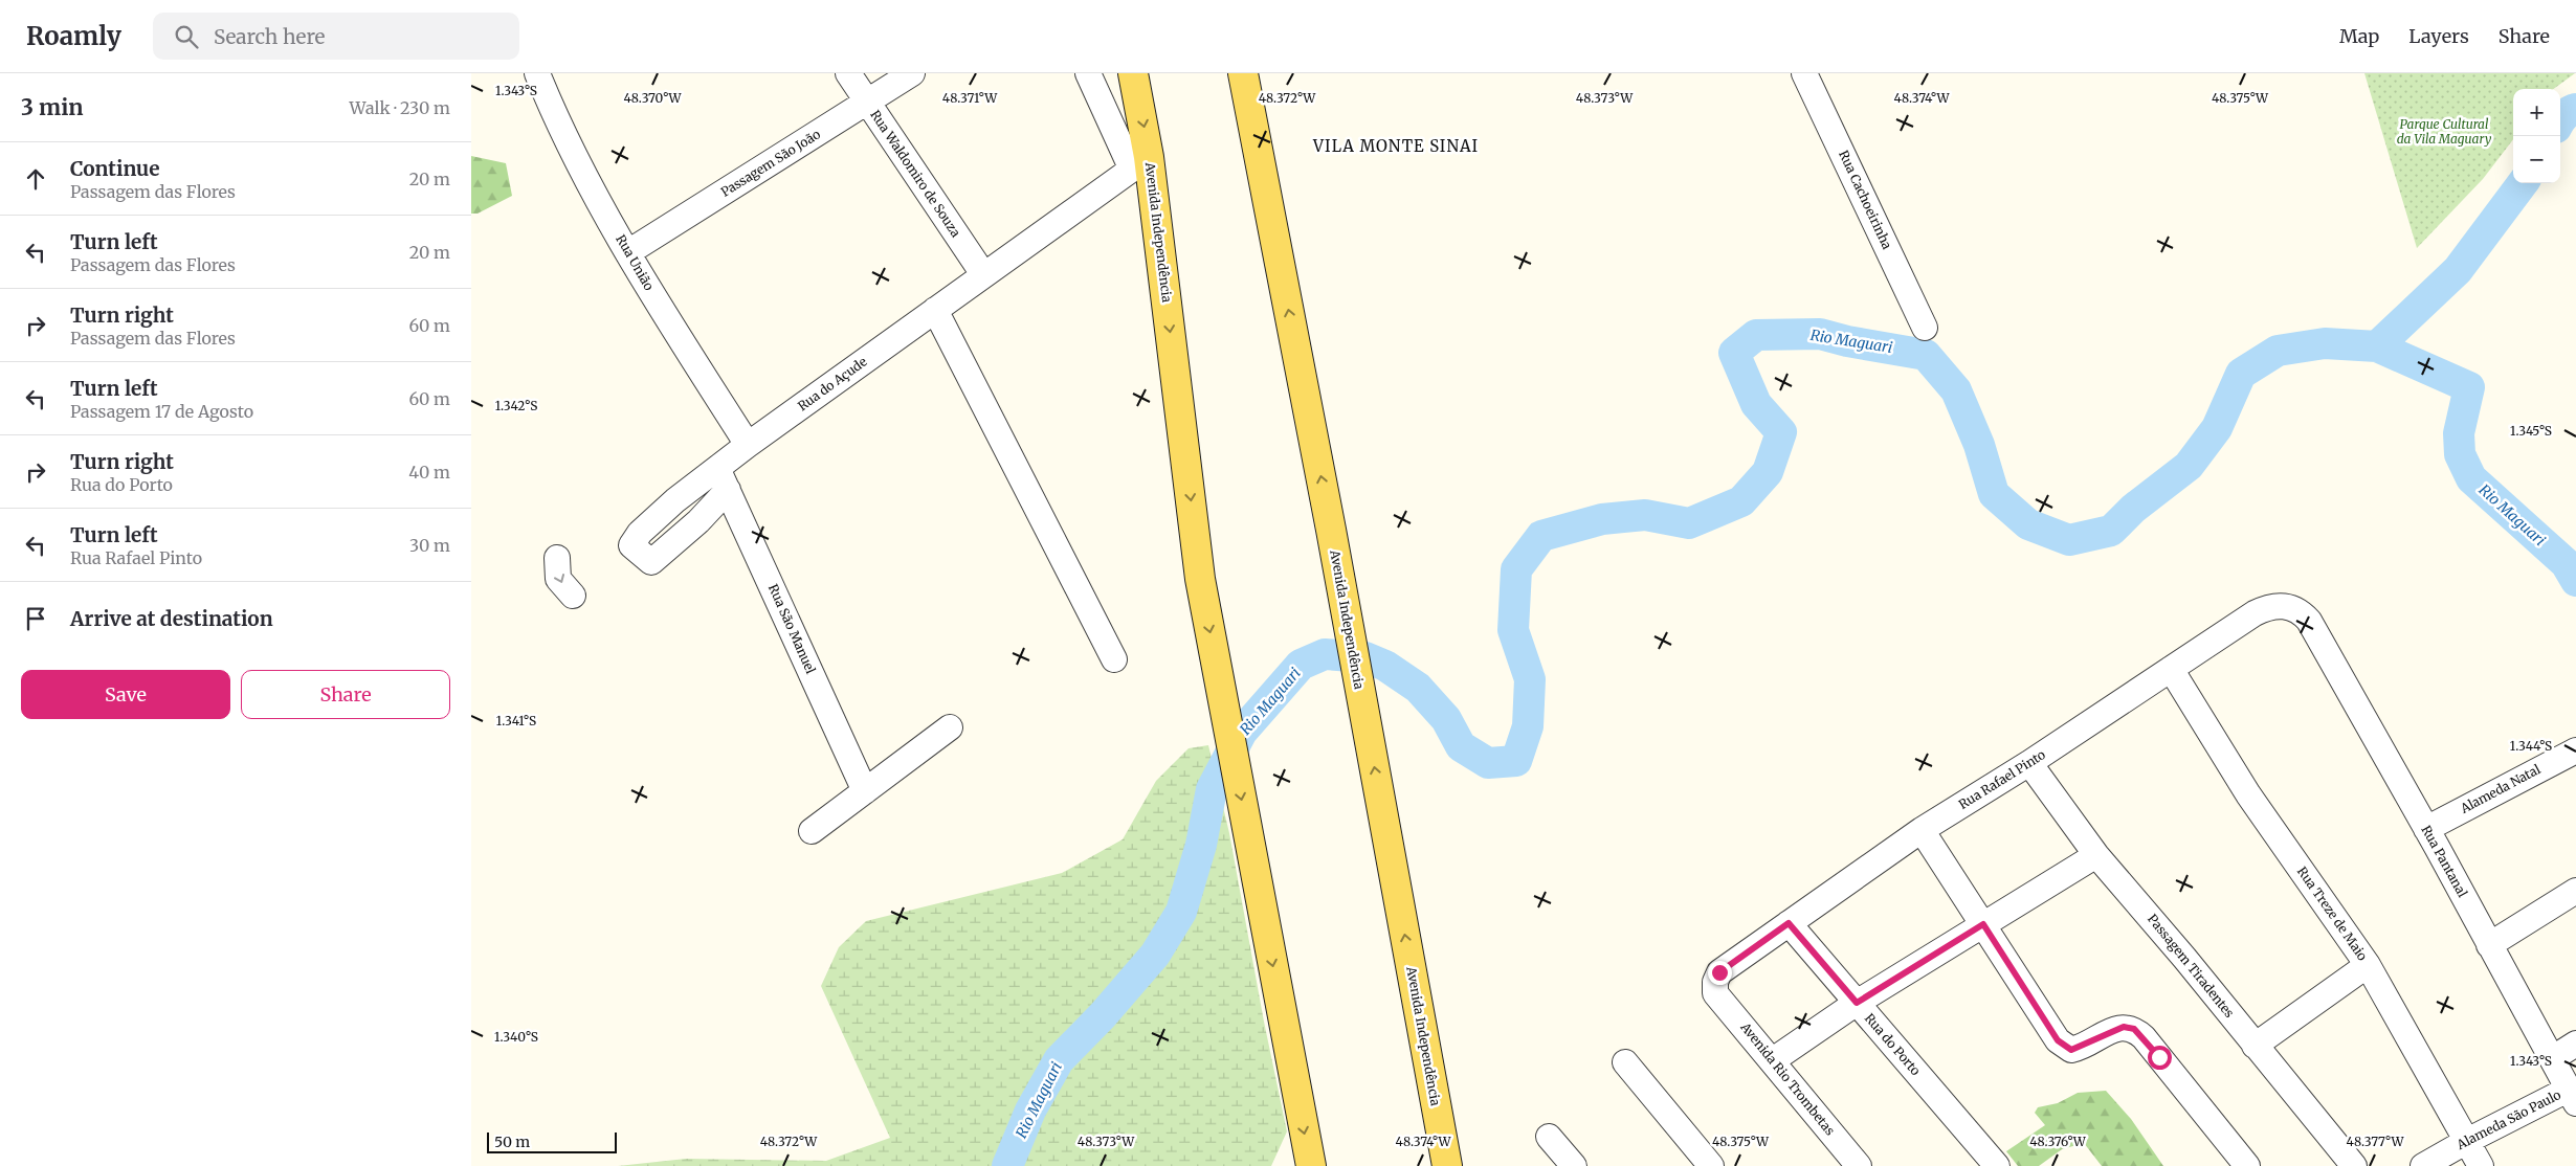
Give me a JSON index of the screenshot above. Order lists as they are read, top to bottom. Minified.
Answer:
{"streets":{"main road":["Avenida Independência"],"street":["Passagem São João","Rua Waldomiro de Souza","Rua Cachoeirinha","Rua União","Rua do Açude","Rua São Manuel","Rua Rafael Pinto","Alameda Natal","Rua Pantanal","Rua Treze de Maio","Passagem Tiradentes","Rua do Porto","Avenida Rio Trombetas","Alameda São Paulo"]},"crossings":[["Passagem São João","Rua Waldomiro de Souza"],["Passagem São João","Rua União"],["Rua Waldomiro de Souza","Rua do Açude"],["Avenida Independência","Rua do Açude"],["Rua União","Rua do Açude"],["Rua do Açude","Rua São Manuel"],["Rua Rafael Pinto","Rua Pantanal"],["Rua Rafael Pinto","Rua Treze de Maio"],["Rua Rafael Pinto","Passagem Tiradentes"],["Rua Rafael Pinto","Rua do Porto"],["Rua Rafael Pinto","Avenida Rio Trombetas"],["Alameda Natal","Rua Pantanal"],["Rua Pantanal","Alameda São Paulo"],["Rua Treze de Maio","Alameda São Paulo"]],"districts":["VILA MONTE SINAI"],"water":["Rio Maguari"],"parks":["Parque Cultural da Vila Maguary"],"scale_bar":"50 m","page":{"header":"Roamly","search":"Search here","nav":["Map","Layers","Share"],"heading":["3 min","Walk · 230 m"],"map_buttons":["+","−"],"list":[["Continue","Passagem das Flores","20 m"],["Turn left","Passagem das Flores","20 m"],["Turn right","Passagem das Flores","60 m"],["Turn left","Passagem 17 de Agosto","60 m"],["Turn right","Rua do Porto","40 m"],["Turn left","Rua Rafael Pinto","30 m"],"Arrive at destination"],"buttons":["Save","Share"],"scale":"50 m"},"coordinates":["1.343°S","48.370°W","48.371°W","48.372°W","48.373°W","48.374°W","48.375°W","1.342°S","1.345°S","1.341°S","1.344°S","1.340°S","48.377°W","48.376°W"]}
